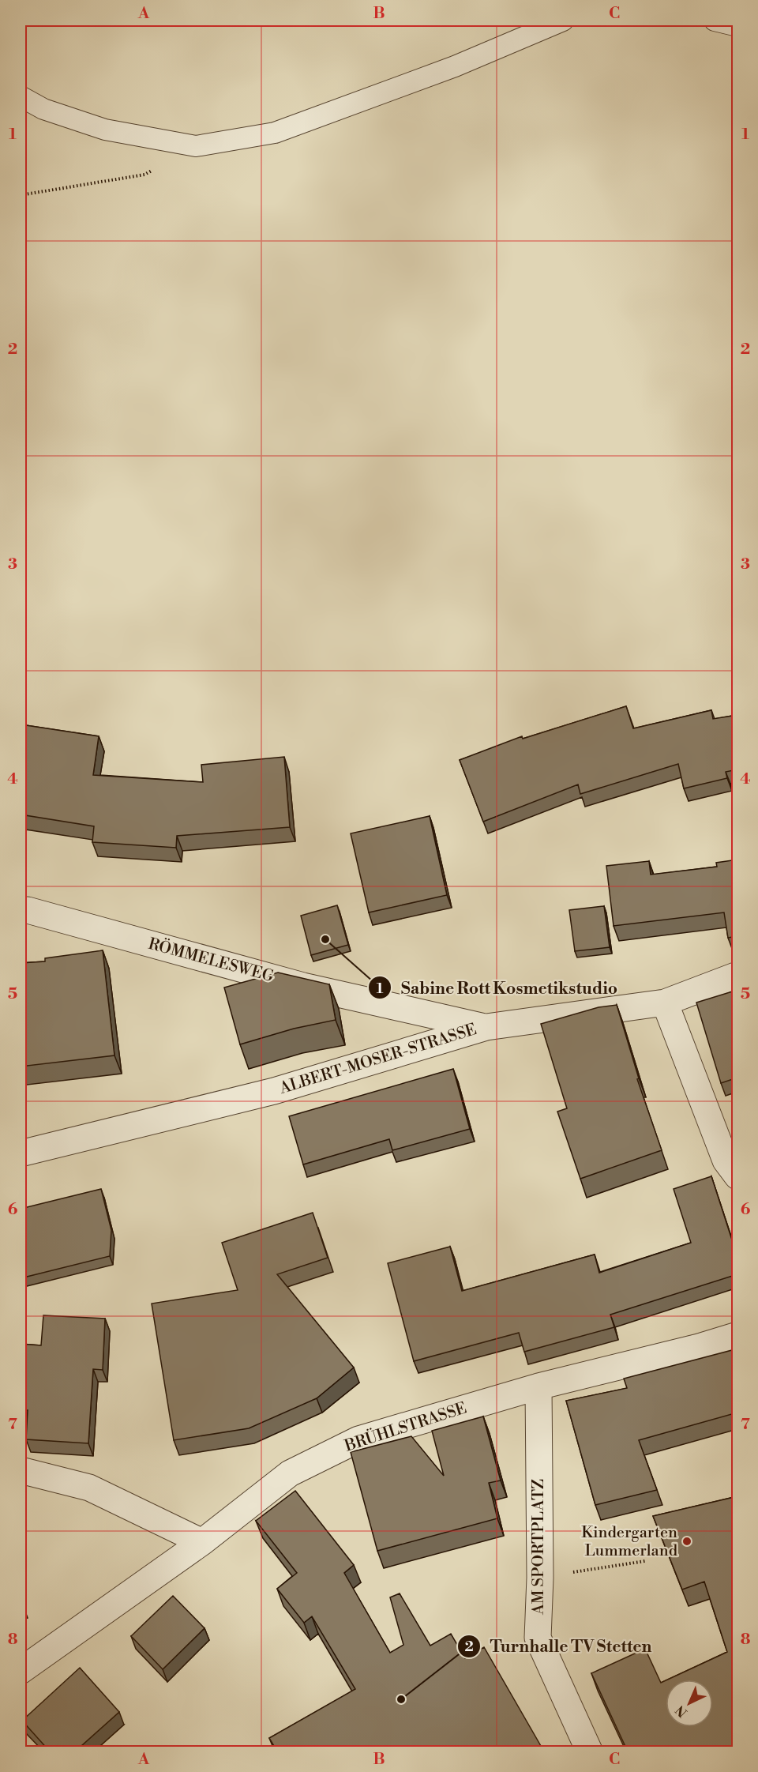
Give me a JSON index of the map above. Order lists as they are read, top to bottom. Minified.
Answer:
{"streets":{"street":["RÖMMELESWEG","ALBERT-MOSER-STRASSE","BRÜHLSTRASSE","AM SPORTPLATZ"]},"crossings":[["RÖMMELESWEG","ALBERT-MOSER-STRASSE"],["BRÜHLSTRASSE","AM SPORTPLATZ"]],"places":["Sabine Rott Kosmetikstudio","Kindergarten Lummerland","Turnhalle TV Stetten"],"north":"bottom left","grid":{"columns":["A","B","C"],"rows":["1","2","3","4","5","6","7","8"]}}
